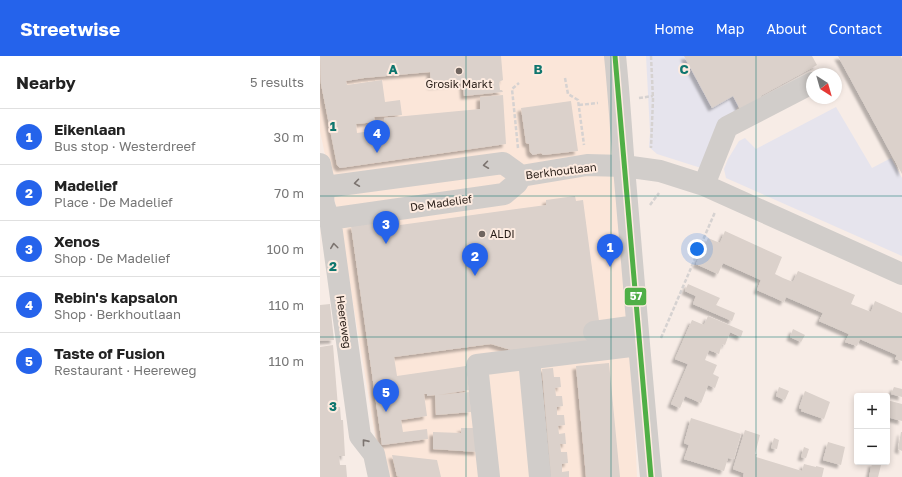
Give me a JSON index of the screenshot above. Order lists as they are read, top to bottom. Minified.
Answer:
{"streets":{"street":["Berkhoutlaan","De Madelief","Heereweg"]},"crossings":[["Berkhoutlaan","De Madelief"],["Berkhoutlaan","Heereweg"],["De Madelief","Heereweg"]],"places":["Grosik Markt","ALDI"],"lines":["transit line 57"],"north":"bottom right","page":{"header":"Streetwise","nav":["Home","Map","About","Contact"],"heading":["Nearby","5 results"],"list":[{"mark":"1","name":"Eikenlaan","note":"Bus stop · Westerdreef","value":"30 m"},{"mark":"2","name":"Madelief","note":"Place · De Madelief","value":"70 m"},{"mark":"3","name":"Xenos","note":"Shop · De Madelief","value":"100 m"},{"mark":"4","name":"Rebin's kapsalon","note":"Shop · Berkhoutlaan","value":"110 m"},{"mark":"5","name":"Taste of Fusion","note":"Restaurant · Heereweg","value":"110 m"}],"pins":["4","3","1","2","5"],"map_buttons":["+","−"]},"grid":{"columns":["A","B","C"],"rows":["1","2","3"]}}
